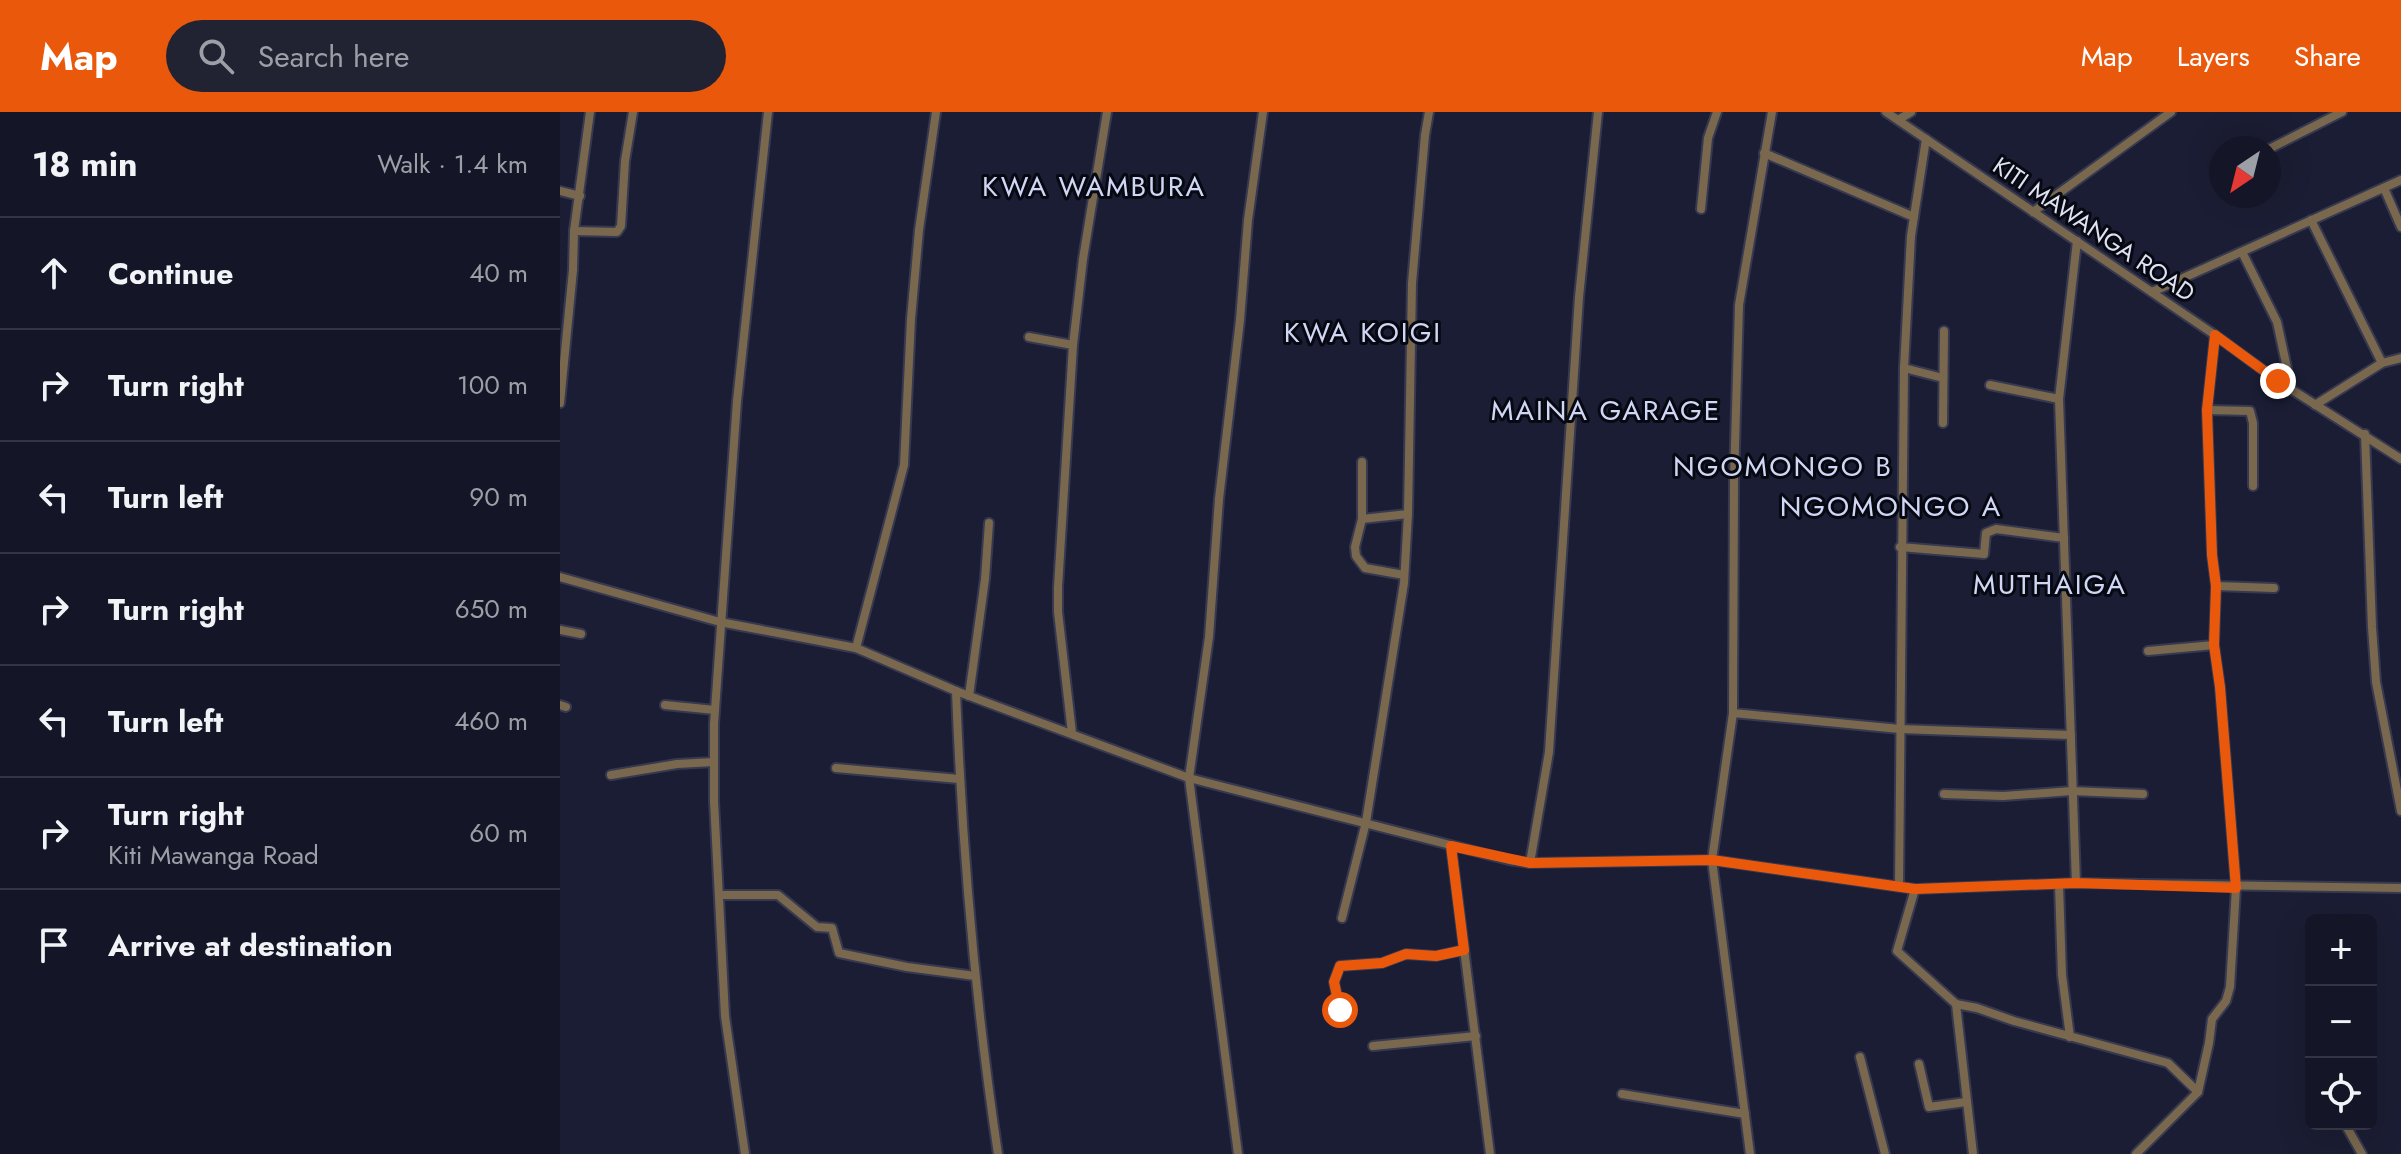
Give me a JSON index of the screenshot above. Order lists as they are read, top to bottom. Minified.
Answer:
{"streets":{"street":["KITI MAWANGA ROAD"]},"districts":["KWA WAMBURA","KWA KOIGI","MAINA GARAGE","NGOMONGO B","NGOMONGO A","MUTHAIGA"],"north":"bottom left","page":{"header":"Map","search":"Search here","nav":["Map","Layers","Share"],"heading":["18 min","Walk · 1.4 km"],"list":[["Continue","40 m"],["Turn right","100 m"],["Turn left","90 m"],["Turn right","650 m"],["Turn left","460 m"],["Turn right","Kiti Mawanga Road","60 m"],"Arrive at destination"],"map_buttons":["+","−"]}}
